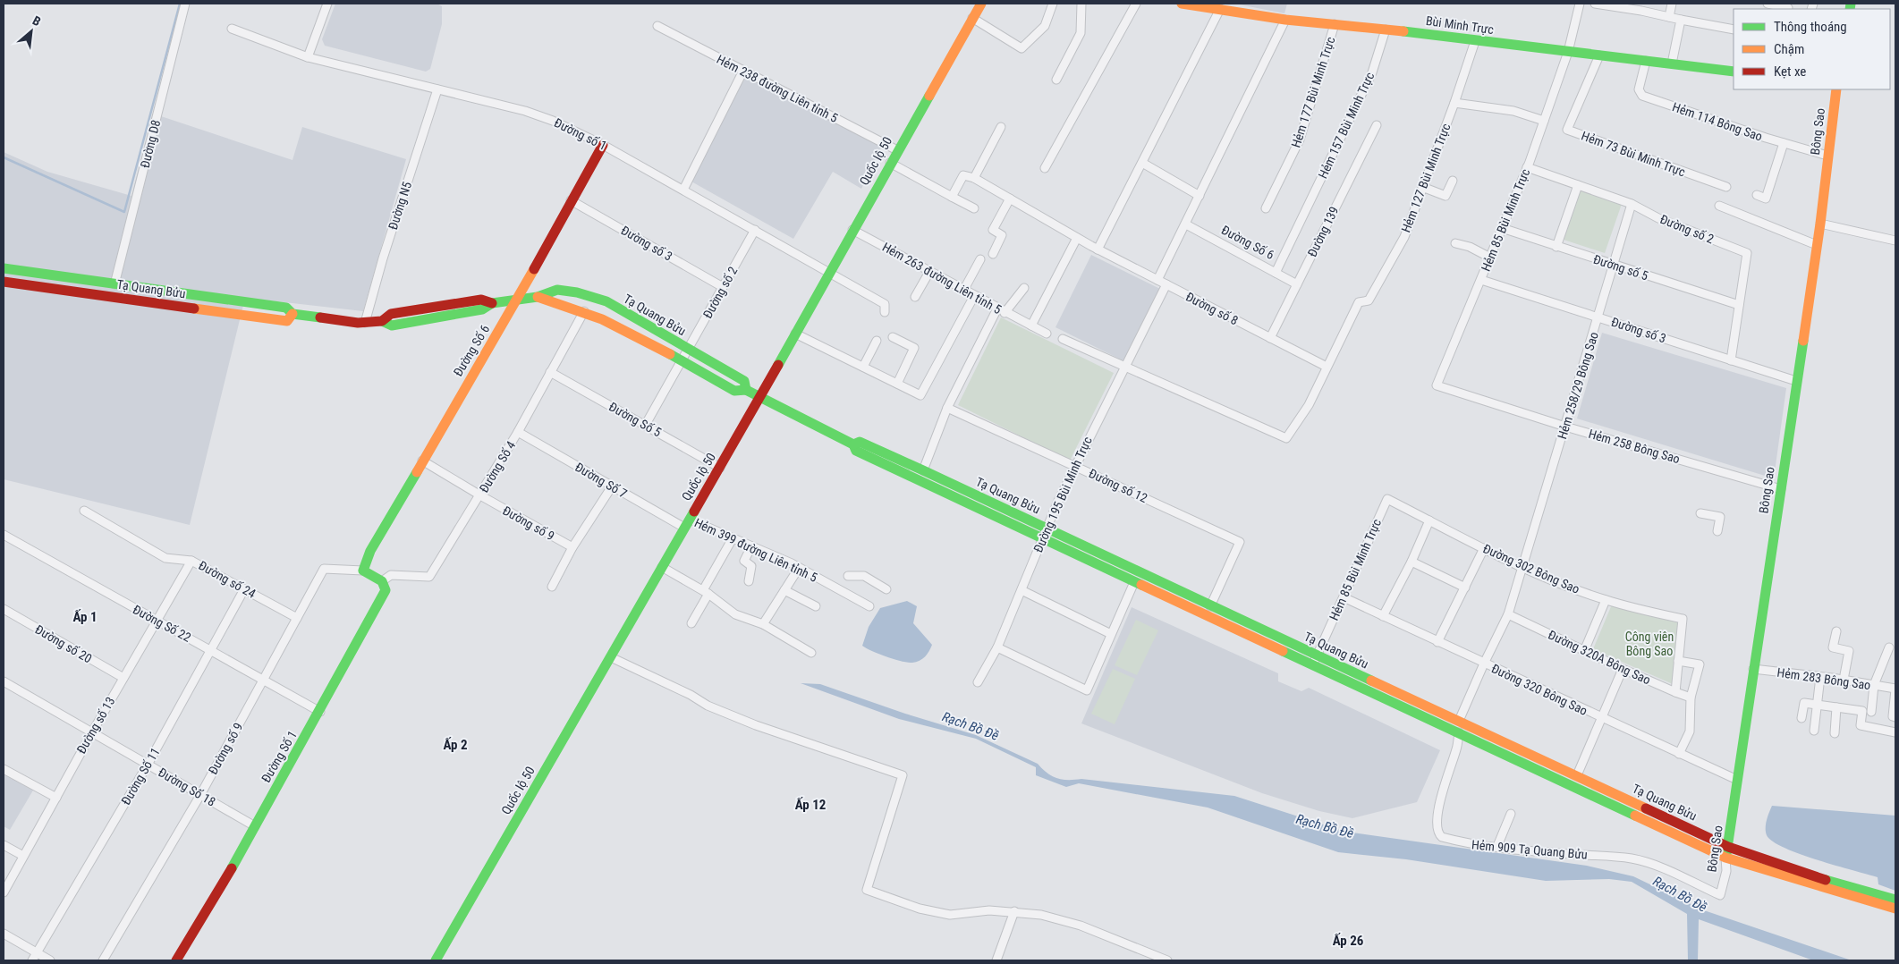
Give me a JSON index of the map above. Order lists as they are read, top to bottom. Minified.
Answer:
{"streets":{"street":["Bùi Minh Trực","Hẻm 238 đường Liên tỉnh 5","Hẻm 177 Bùi Minh Trực","Hẻm 114 Bông Sao","Hẻm 157 Bùi Minh Trực","Bông Sao","Đường số 1","Đường D8","Hẻm 73 Bùi Minh Trực","Quốc lộ 50","Hẻm 127 Bùi Minh Trực","Đường N5","Hẻm 85 Bùi Minh Trực","Đường số 2","Đường 139","Đường Số 6","Đường số 3","Đường số 5","Hẻm 263 đường Liên tỉnh 5","Tạ Quang Bửu","Đường số 8","Hẻm 258/29 Bông Sao","Đường Số 5","Hẻm 258 Bông Sao","Đường Số 4","Đường Số 7","Đường số 12","Đường 195 Bùi Minh Trực","Đường số 9","Hẻm 399 đường Liên tỉnh 5","Đường 302 Bông Sao","Đường số 24","Đường Số 22","Đường số 20","Đường 320A Bông Sao","Hẻm 283 Bông Sao","Đường 320 Bông Sao","Đường số 13","Đường Số 1","Đường Số 11","Đường Số 18","Hẻm 909 Tạ Quang Bửu"]},"crossings":[["Bùi Minh Trực","Hẻm 177 Bùi Minh Trực"],["Bùi Minh Trực","Hẻm 114 Bông Sao"],["Bùi Minh Trực","Hẻm 157 Bùi Minh Trực"],["Bùi Minh Trực","Hẻm 73 Bùi Minh Trực"],["Bùi Minh Trực","Hẻm 127 Bùi Minh Trực"],["Bùi Minh Trực","Hẻm 85 Bùi Minh Trực"],["Hẻm 238 đường Liên tỉnh 5","Quốc lộ 50"],["Hẻm 114 Bông Sao","Bông Sao"],["Hẻm 157 Bùi Minh Trực","Đường Số 6"],["Bông Sao","Đường số 3"],["Bông Sao","Tạ Quang Bửu"],["Bông Sao","Hẻm 258 Bông Sao"],["Bông Sao","Hẻm 283 Bông Sao"],["Bông Sao","Đường 320 Bông Sao"],["Bông Sao","Hẻm 909 Tạ Quang Bửu"],["Đường số 1","Quốc lộ 50"],["Đường số 1","Đường N5"],["Đường số 1","Đường số 2"],["Đường số 1","Đường Số 6"],["Đường D8","Tạ Quang Bửu"],["Quốc lộ 50","Hẻm 263 đường Liên tỉnh 5"],["Quốc lộ 50","Tạ Quang Bửu"],["Quốc lộ 50","Đường Số 5"],["Quốc lộ 50","Đường Số 7"],["Quốc lộ 50","Hẻm 399 đường Liên tỉnh 5"],["Hẻm 127 Bùi Minh Trực","Đường số 8"],["Đường N5","Tạ Quang Bửu"],["Hẻm 85 Bùi Minh Trực","Đường số 2"],["Hẻm 85 Bùi Minh Trực","Đường số 3"],["Hẻm 85 Bùi Minh Trực","Đường số 5"],["Hẻm 85 Bùi Minh Trực","Tạ Quang Bửu"],["Hẻm 85 Bùi Minh Trực","Hẻm 258 Bông Sao"],["Hẻm 85 Bùi Minh Trực","Đường 302 Bông Sao"],["Hẻm 85 Bùi Minh Trực","Đường 320 Bông Sao"],["Đường số 2","Đường số 3"],["Đường số 2","Đường số 5"],["Đường số 2","Tạ Quang Bửu"],["Đường số 2","Hẻm 258/29 Bông Sao"],["Đường số 2","Đường Số 5"],["Đường 139","Đường Số 6"],["Đường 139","Đường số 8"],["Đường Số 6","Đường số 3"],["Đường Số 6","Tạ Quang Bửu"],["Đường Số 6","Đường số 9"],["Đường số 3","Hẻm 258/29 Bông Sao"],["Đường số 5","Hẻm 258/29 Bông Sao"],["Tạ Quang Bửu","Hẻm 258/29 Bông Sao"],["Tạ Quang Bửu","Đường Số 4"],["Tạ Quang Bửu","Đường số 12"],["Tạ Quang Bửu","Đường 195 Bùi Minh Trực"],["Tạ Quang Bửu","Hẻm 909 Tạ Quang Bửu"],["Đường số 8","Đường 195 Bùi Minh Trực"],["Hẻm 258/29 Bông Sao","Hẻm 258 Bông Sao"],["Hẻm 258/29 Bông Sao","Đường 302 Bông Sao"],["Hẻm 258/29 Bông Sao","Đường 320A Bông Sao"],["Hẻm 258/29 Bông Sao","Đường 320 Bông Sao"],["Đường Số 5","Đường Số 4"],["Đường Số 4","Đường Số 7"],["Đường Số 4","Đường số 9"],["Đường Số 4","Đường Số 1"],["Đường Số 7","Hẻm 399 đường Liên tỉnh 5"],["Đường số 12","Đường 195 Bùi Minh Trực"],["Đường số 9","Đường số 24"],["Đường số 9","Đường Số 22"],["Đường số 9","Đường Số 18"],["Đường số 24","Đường số 13"],["Đường số 24","Đường Số 11"],["Đường Số 22","Đường số 13"],["Đường Số 22","Đường Số 1"],["Đường Số 22","Đường Số 11"],["Đường số 20","Đường số 13"],["Đường số 13","Đường Số 18"],["Đường Số 1","Đường Số 18"],["Đường Số 11","Đường Số 18"]],"districts":["Ấp 1","Ấp 2","Ấp 12","Ấp 26"],"water":["Rạch Bồ Đề"],"parks":["Công viên Bông Sao"],"legend":["Thông thoáng","Chậm","Kẹt xe"],"north":"top right"}
